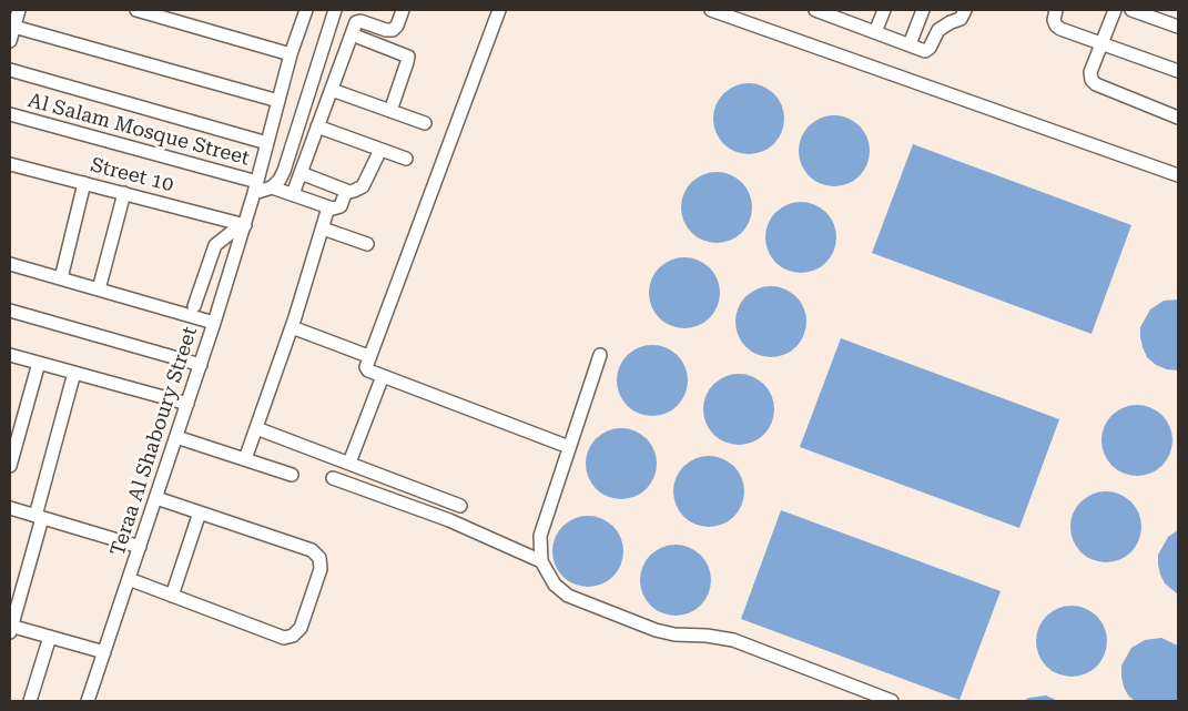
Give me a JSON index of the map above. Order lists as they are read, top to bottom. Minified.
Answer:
{"streets":{"street":["Al Salam Mosque Street","Street 10","Teraa Al Shaboury Street"]},"crossings":[["Al Salam Mosque Street","Teraa Al Shaboury Street"],["Street 10","Teraa Al Shaboury Street"]]}
